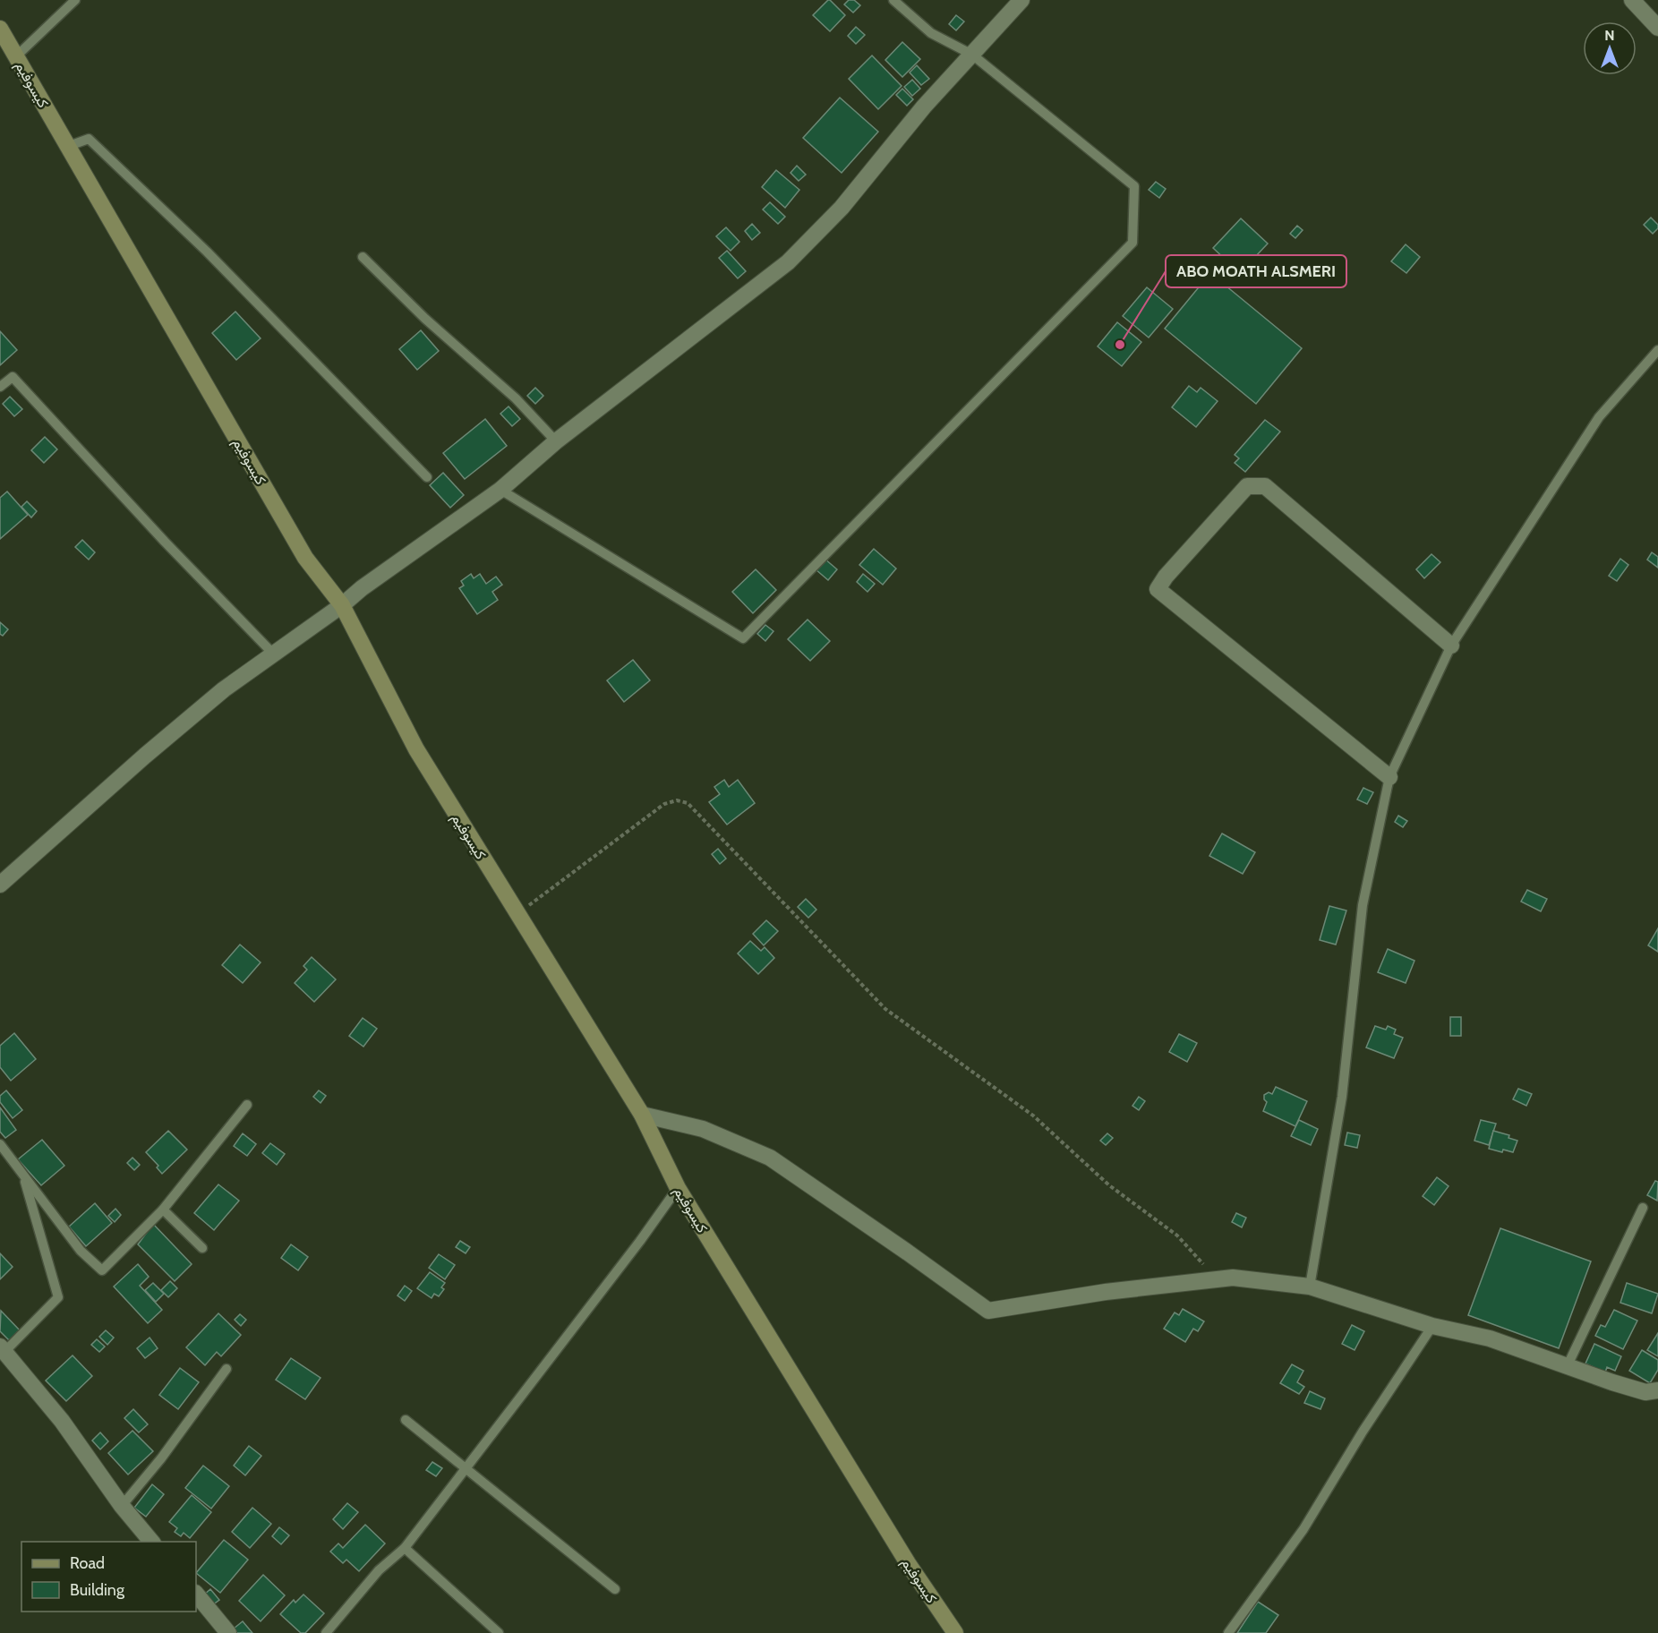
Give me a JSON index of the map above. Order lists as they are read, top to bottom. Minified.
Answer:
{"streets":{"street":["كيسوفيم"]},"places":["ABO MOATH ALSMERI"],"legend":["Road","Building"],"north":"top"}
